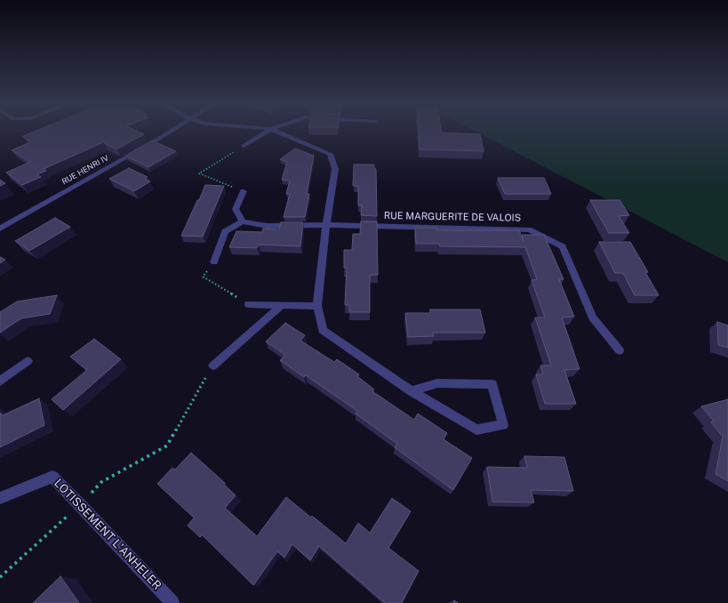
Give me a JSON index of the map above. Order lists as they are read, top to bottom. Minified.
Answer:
{"streets":{"street":["RUE HENRI IV","RUE MARGUERITE DE VALOIS","LOTISSEMENT L'ANHELER"]}}
